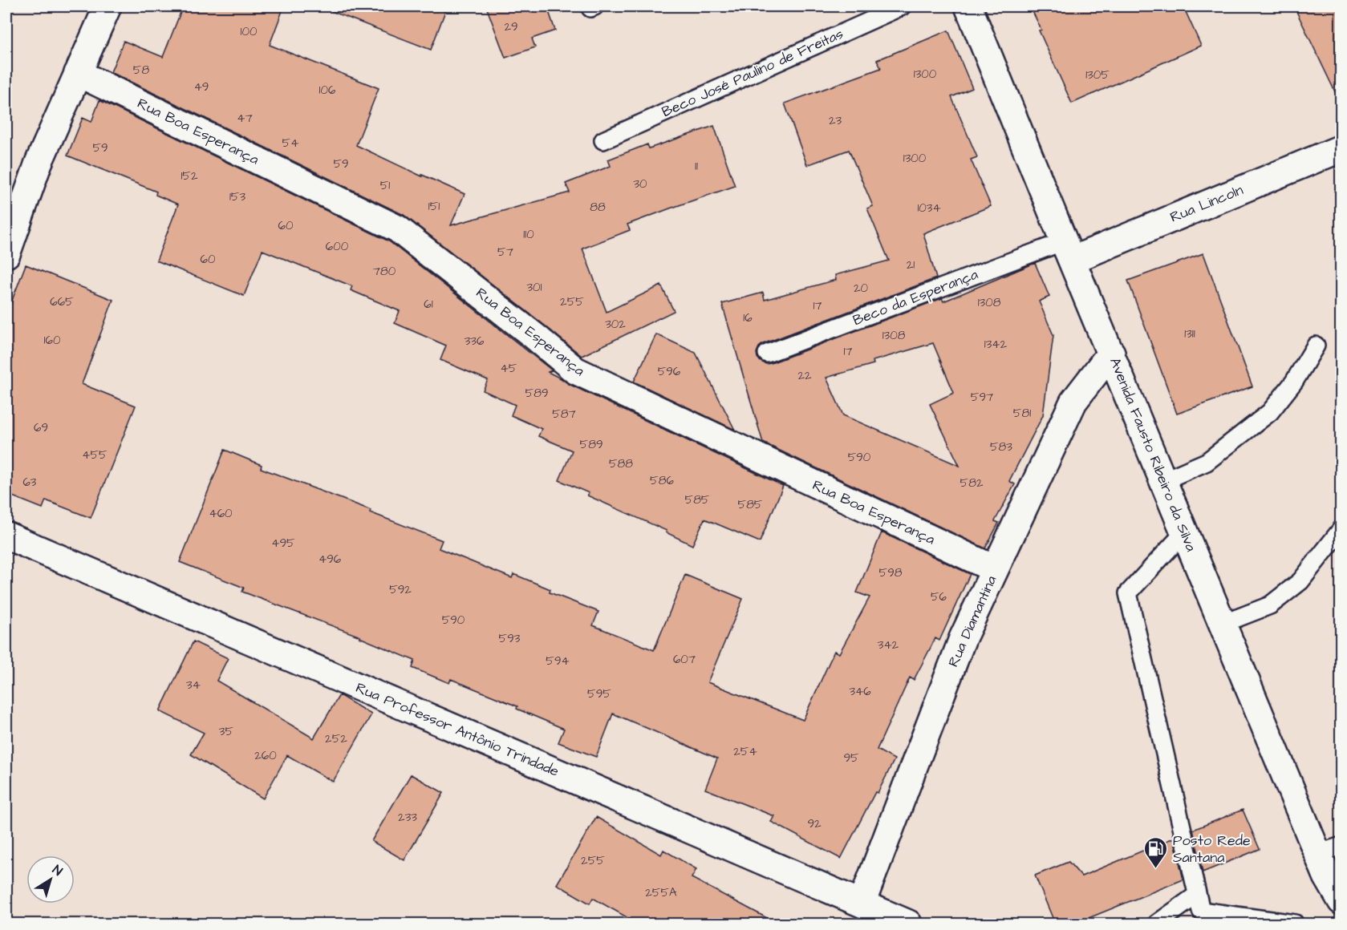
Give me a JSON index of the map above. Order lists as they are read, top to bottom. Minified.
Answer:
{"streets":{"street":["Rua Boa Esperança","Rua Lincoln","Avenida Fausto Ribeiro da Silva","Rua Diamantina","Rua Professor Antônio Trindade"],"lane":["Beco José Paulino de Freitas","Beco da Esperança"]},"crossings":[["Rua Boa Esperança","Rua Diamantina"],["Rua Lincoln","Beco da Esperança"],["Rua Lincoln","Avenida Fausto Ribeiro da Silva"],["Beco da Esperança","Avenida Fausto Ribeiro da Silva"],["Avenida Fausto Ribeiro da Silva","Rua Diamantina"],["Rua Diamantina","Rua Professor Antônio Trindade"]],"places":{"fuel station":["Posto Rede Santana"]},"house_numbers":["29","100","58","1300","1305","49","106","47","23","54","59","1300","59","11","152","30","51","153","151","88","1034","60","110","600","57","60","21","780","301","20","665","255","1308","61","17","16","302","1311","1308","160","336","1342","17","45","596","22","589","597","581","587","69","589","583","455","590","588","586","63","582","585","585","460","495","496","598","592","56","590","593","342","607","594","34","346","595","35","252","254","260","95","233","92","255","255A"],"north":"top right"}
